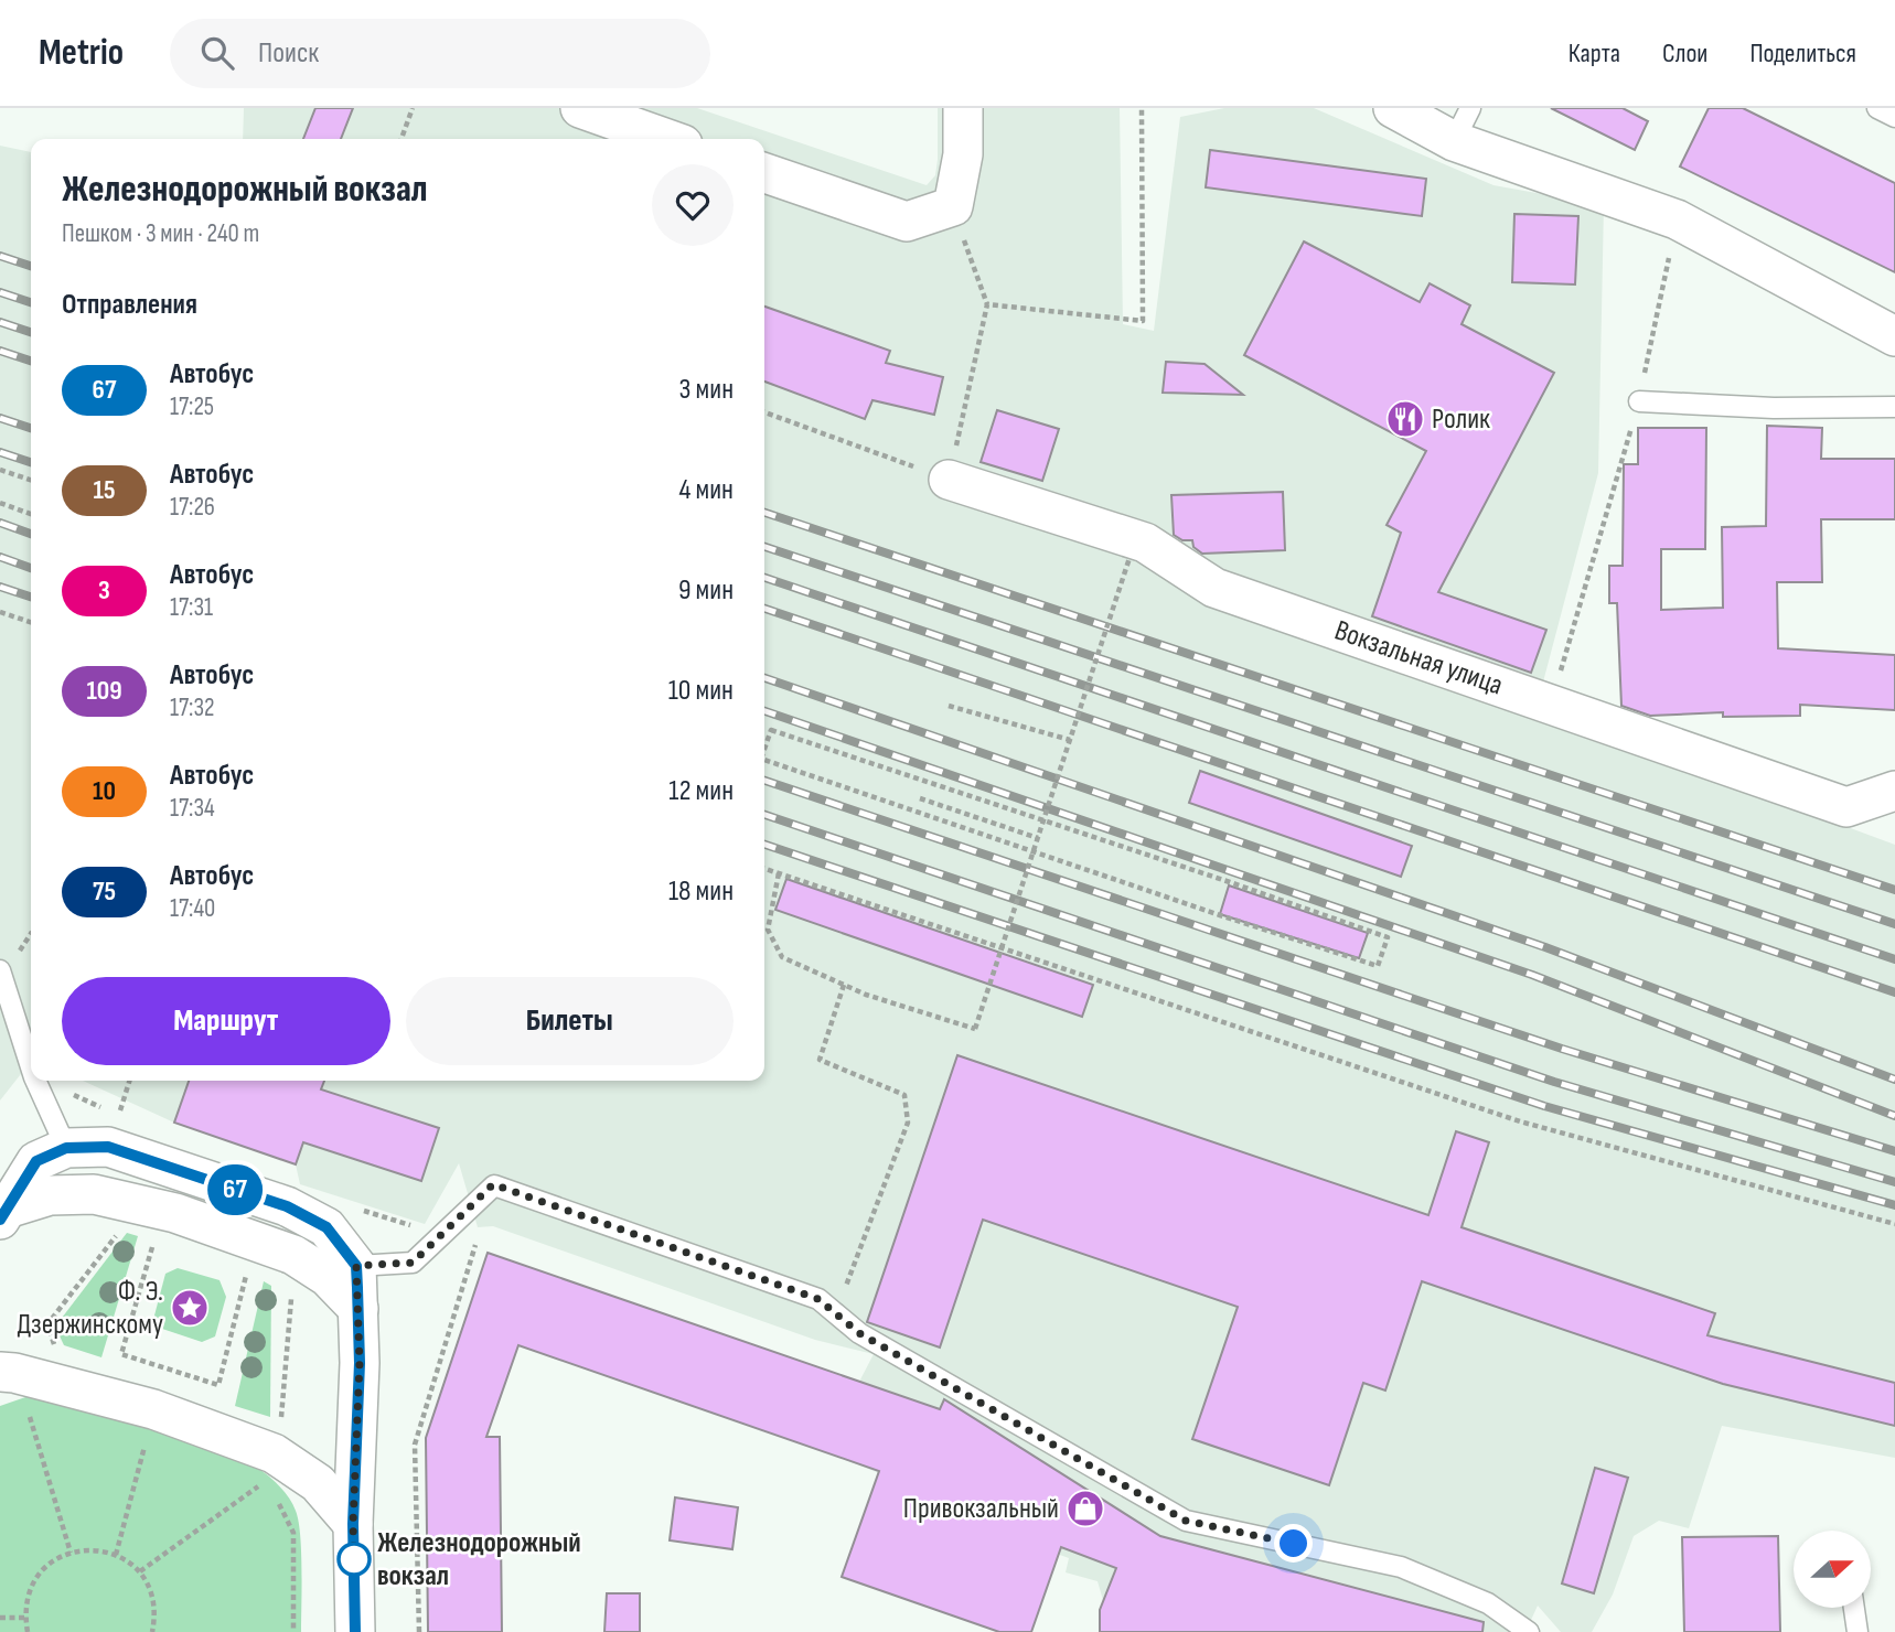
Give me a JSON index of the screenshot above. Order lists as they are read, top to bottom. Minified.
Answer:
{"streets":{"street":["Вокзальная улица"]},"places":{"restaurant":["Ролик"],"place":["Ф. Э. Дзержинскому"],"shop":["Привокзальный"],"other":["Железнодорожный вокзал"]},"lines":["bus line 67"],"north":"right","page":{"header":"Metrio","search":"Поиск","nav":["Карта","Слои","Поделиться"],"on_map":"67","heading":[["Железнодорожный вокзал","Пешком · 3 мин · 240 m"],"Отправления"],"list":[{"mark":"67","name":"Автобус","note":"17:25","value":"3 мин"},{"mark":"15","name":"Автобус","note":"17:26","value":"4 мин"},{"mark":"3","name":"Автобус","note":"17:31","value":"9 мин"},{"mark":"109","name":"Автобус","note":"17:32","value":"10 мин"},{"mark":"10","name":"Автобус","note":"17:34","value":"12 мин"},{"mark":"75","name":"Автобус","note":"17:40","value":"18 мин"}],"buttons":["Маршрут","Билеты"]}}
